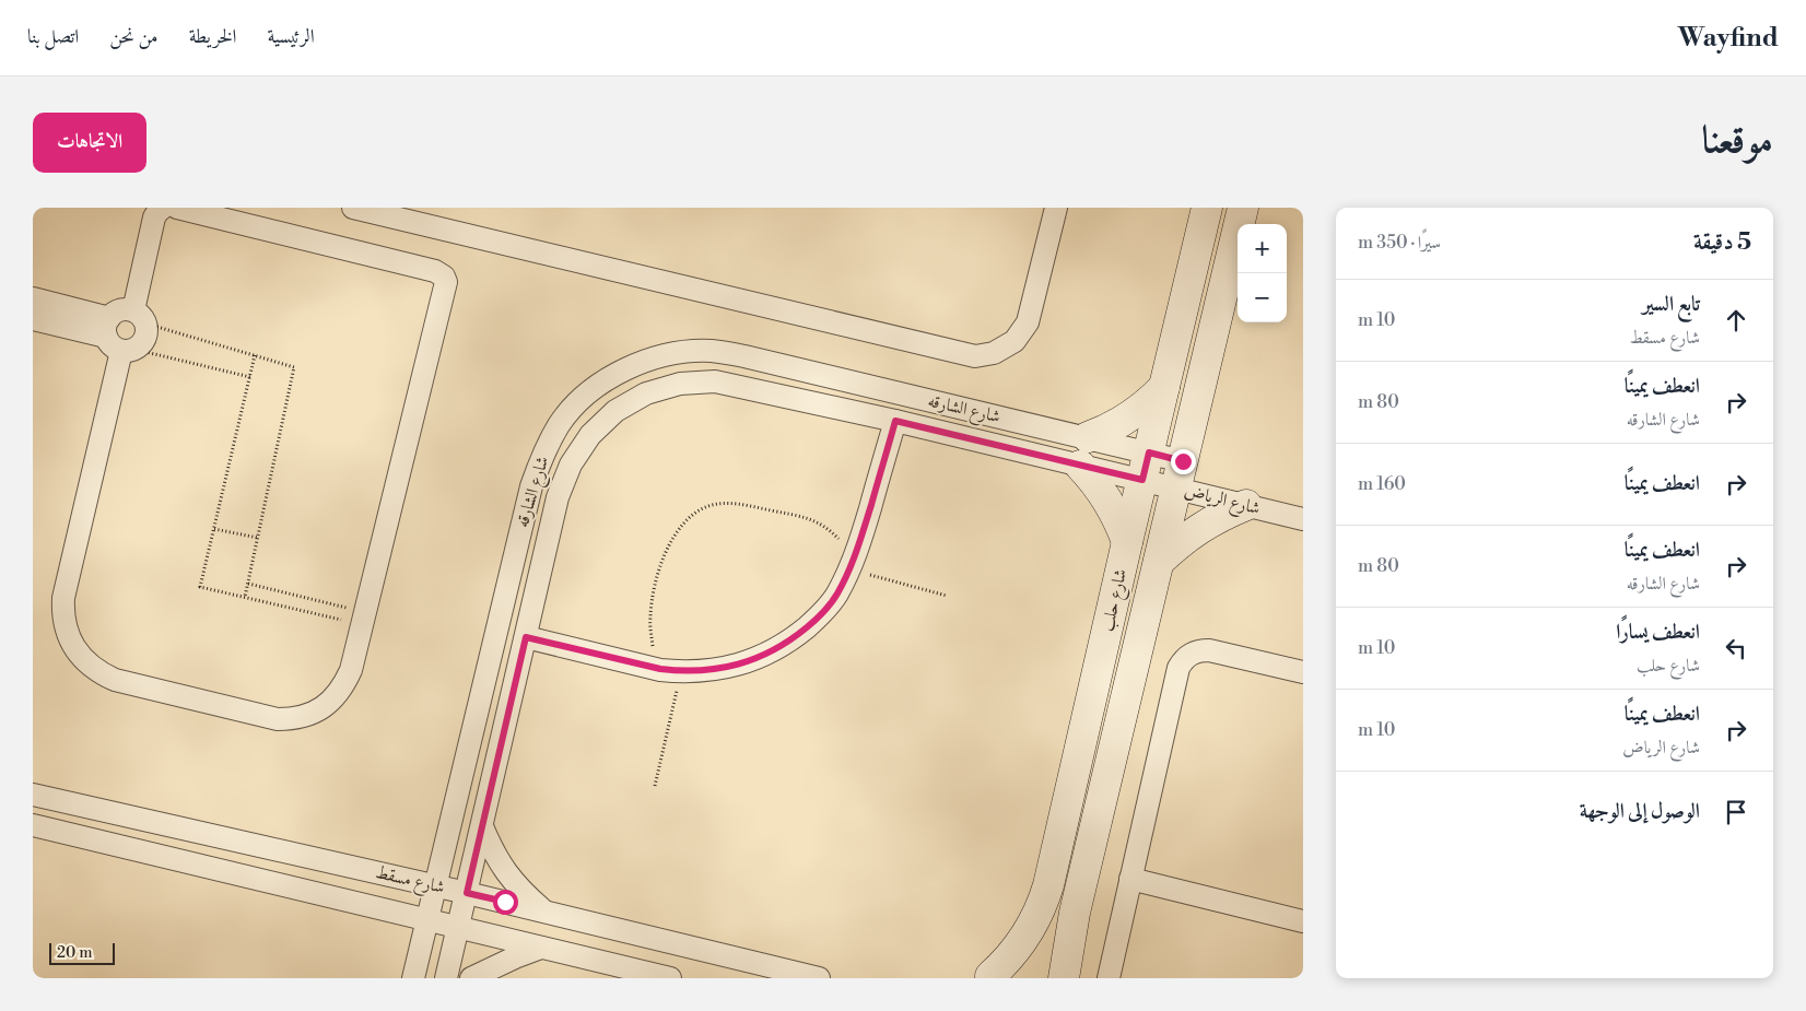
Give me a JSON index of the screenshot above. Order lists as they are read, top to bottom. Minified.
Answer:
{"streets":{"street":["شارع الشارقه","شارع الرياض","شارع حلب","شارع مسقط"]},"crossings":[["شارع الشارقه","شارع الرياض"],["شارع الشارقه","شارع حلب"],["شارع الشارقه","شارع مسقط"],["شارع الرياض","شارع حلب"]],"scale_bar":"20 m","page":{"header":"Wayfind","nav":["الرئيسية","الخريطة","من نحن","اتصل بنا"],"title":"موقعنا","buttons":"الاتجاهات","heading":["5 دقيقة","سيرًا · 350 m"],"map_buttons":["+","−"],"list":[["تابع السير","شارع مسقط","10 m"],["انعطف يمينًا","شارع الشارقه","80 m"],["انعطف يمينًا","160 m"],["انعطف يمينًا","شارع الشارقه","80 m"],["انعطف يسارًا","شارع حلب","10 m"],["انعطف يمينًا","شارع الرياض","10 m"],"الوصول إلى الوجهة"],"scale":"20 m"}}
